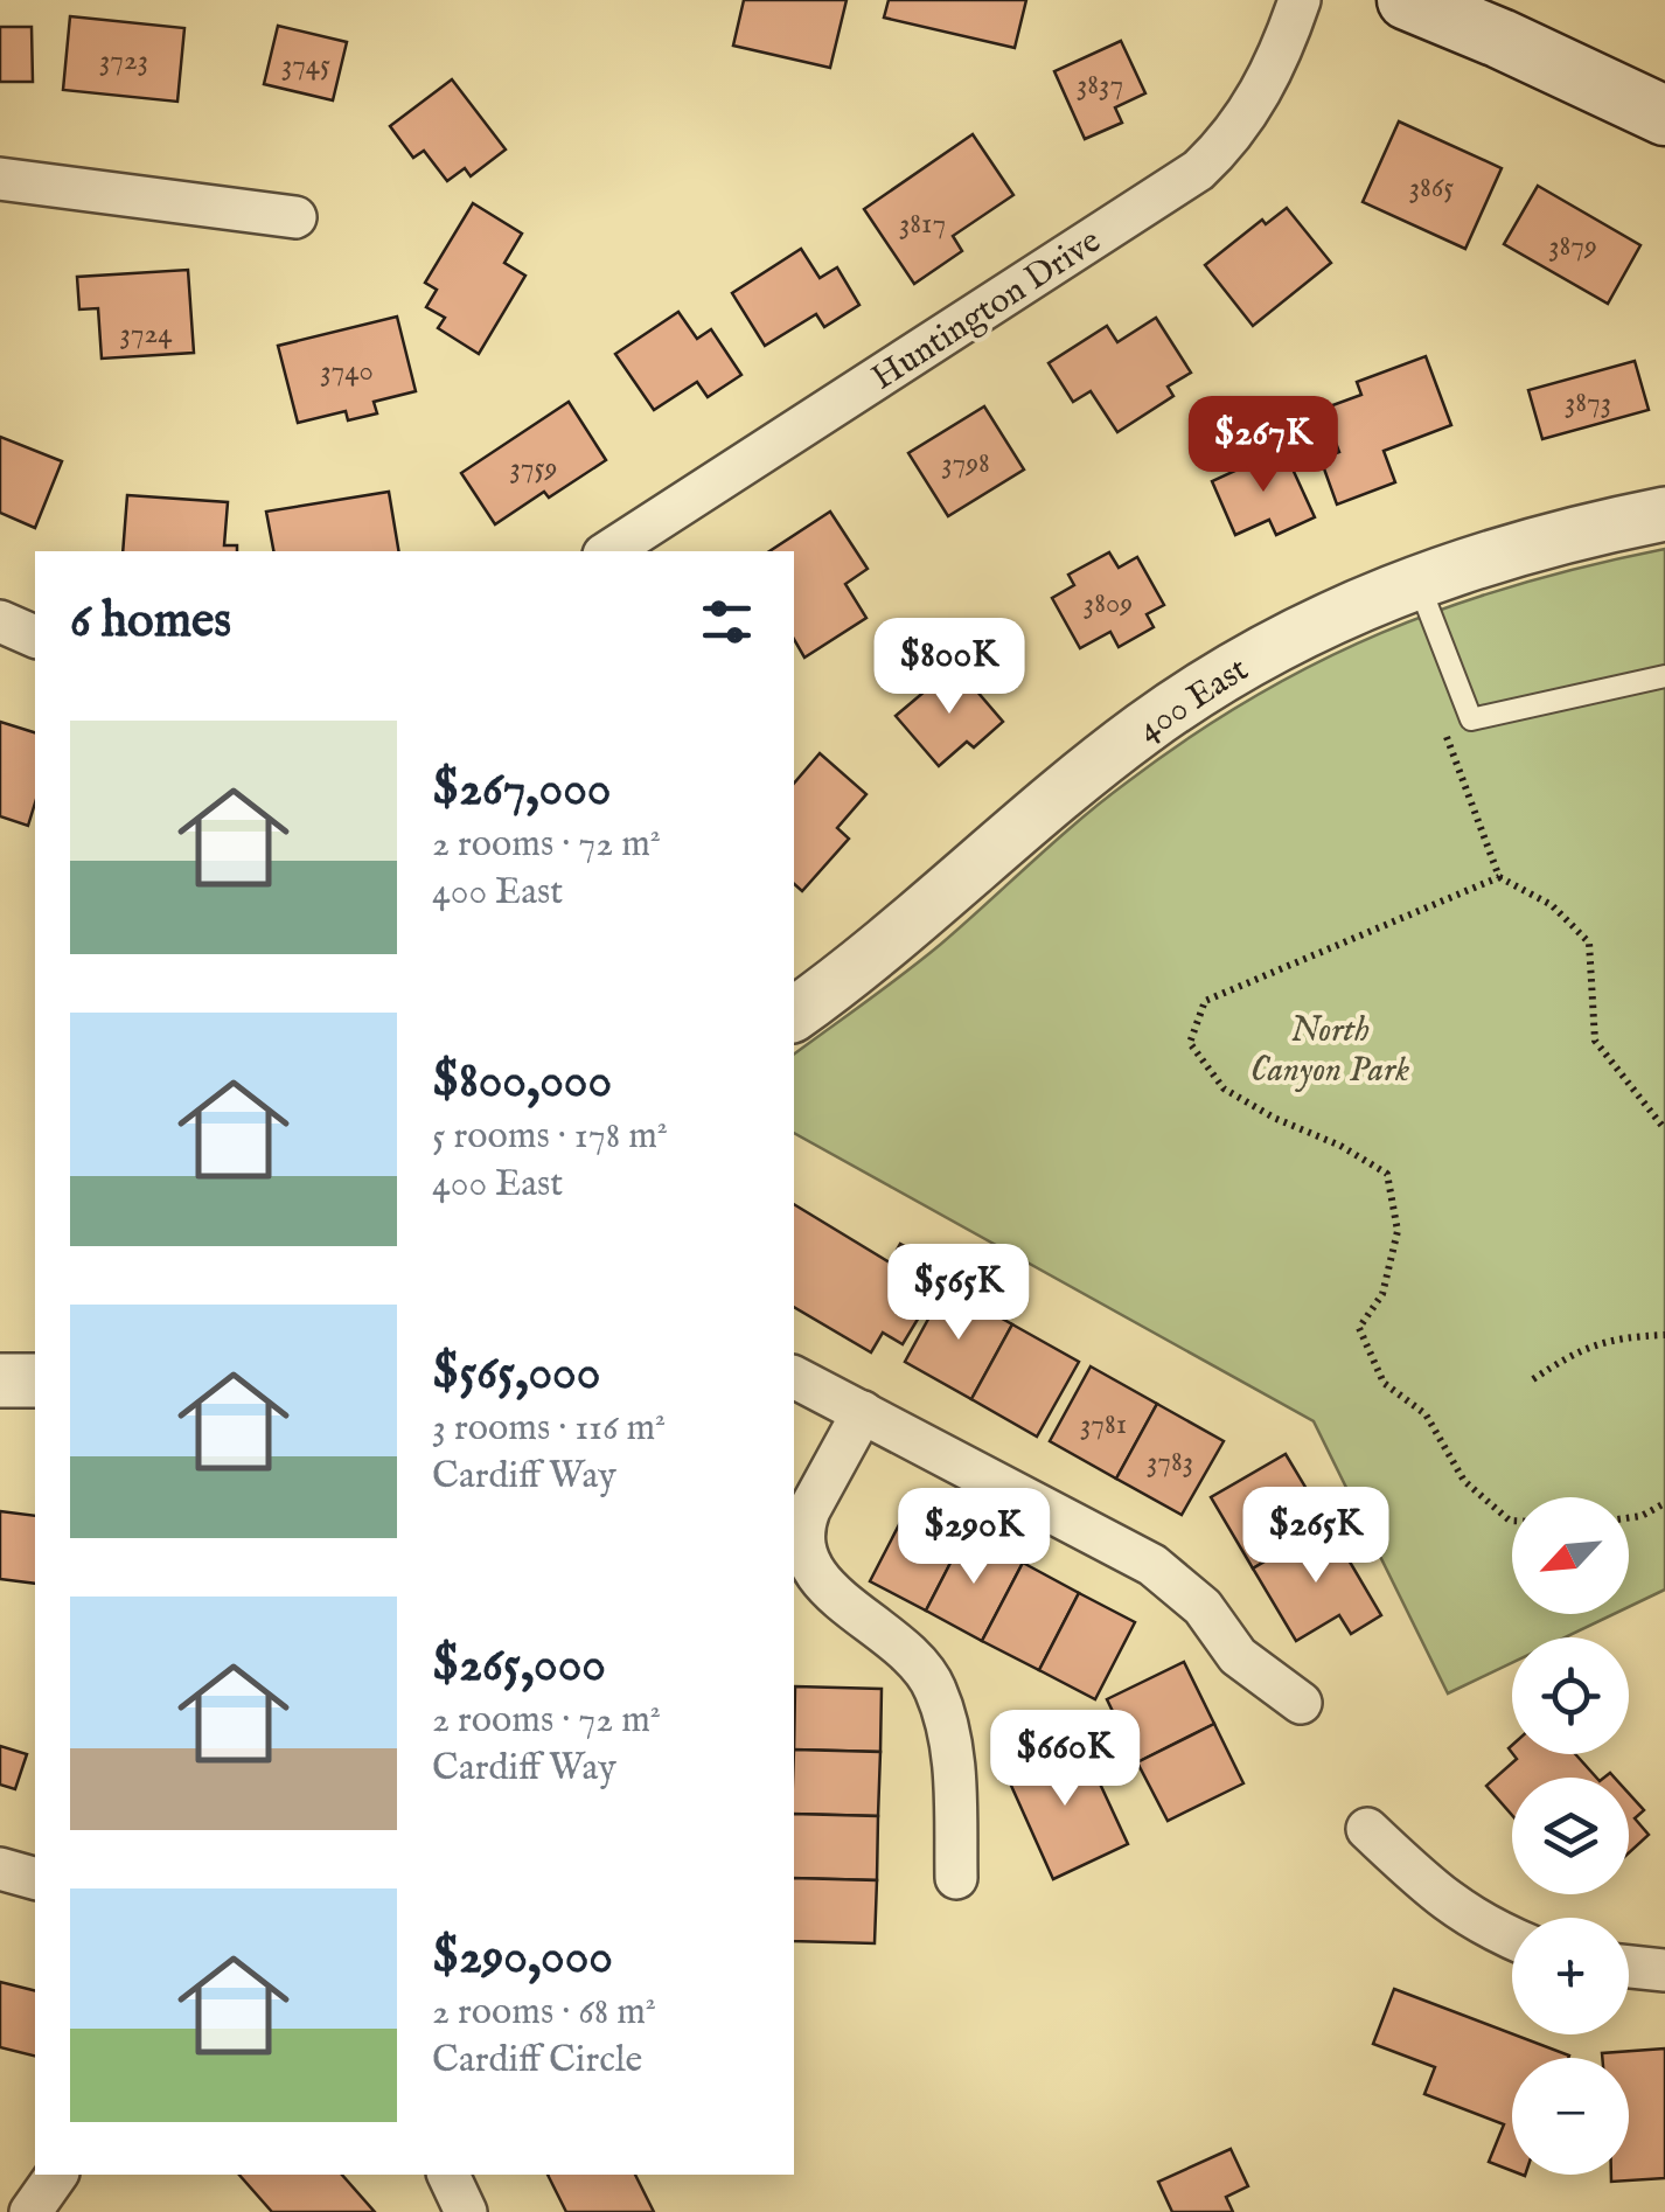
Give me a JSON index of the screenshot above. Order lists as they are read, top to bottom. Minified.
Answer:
{"streets":{"street":["Huntington Drive","400 East"]},"parks":["North Canyon Park"],"house_numbers":["3723","3745","3837","3865","3817","3879","3724","3740","3873","3798","3759","3809","3781","3783"],"north":"bottom left","page":{"price":["$267K","$800K","$565K","$265K","$290K","$660K"],"heading":"6 homes","list":[{"name":"$267,000","note":"2 rooms · 72 m² · 400 East"},{"name":"$800,000","note":"5 rooms · 178 m² · 400 East"},{"name":"$565,000","note":"3 rooms · 116 m² · Cardiff Way"},{"name":"$265,000","note":"2 rooms · 72 m² · Cardiff Way"},{"name":"$290,000","note":"2 rooms · 68 m² · Cardiff Circle"}],"map_buttons":["+","−"]}}
